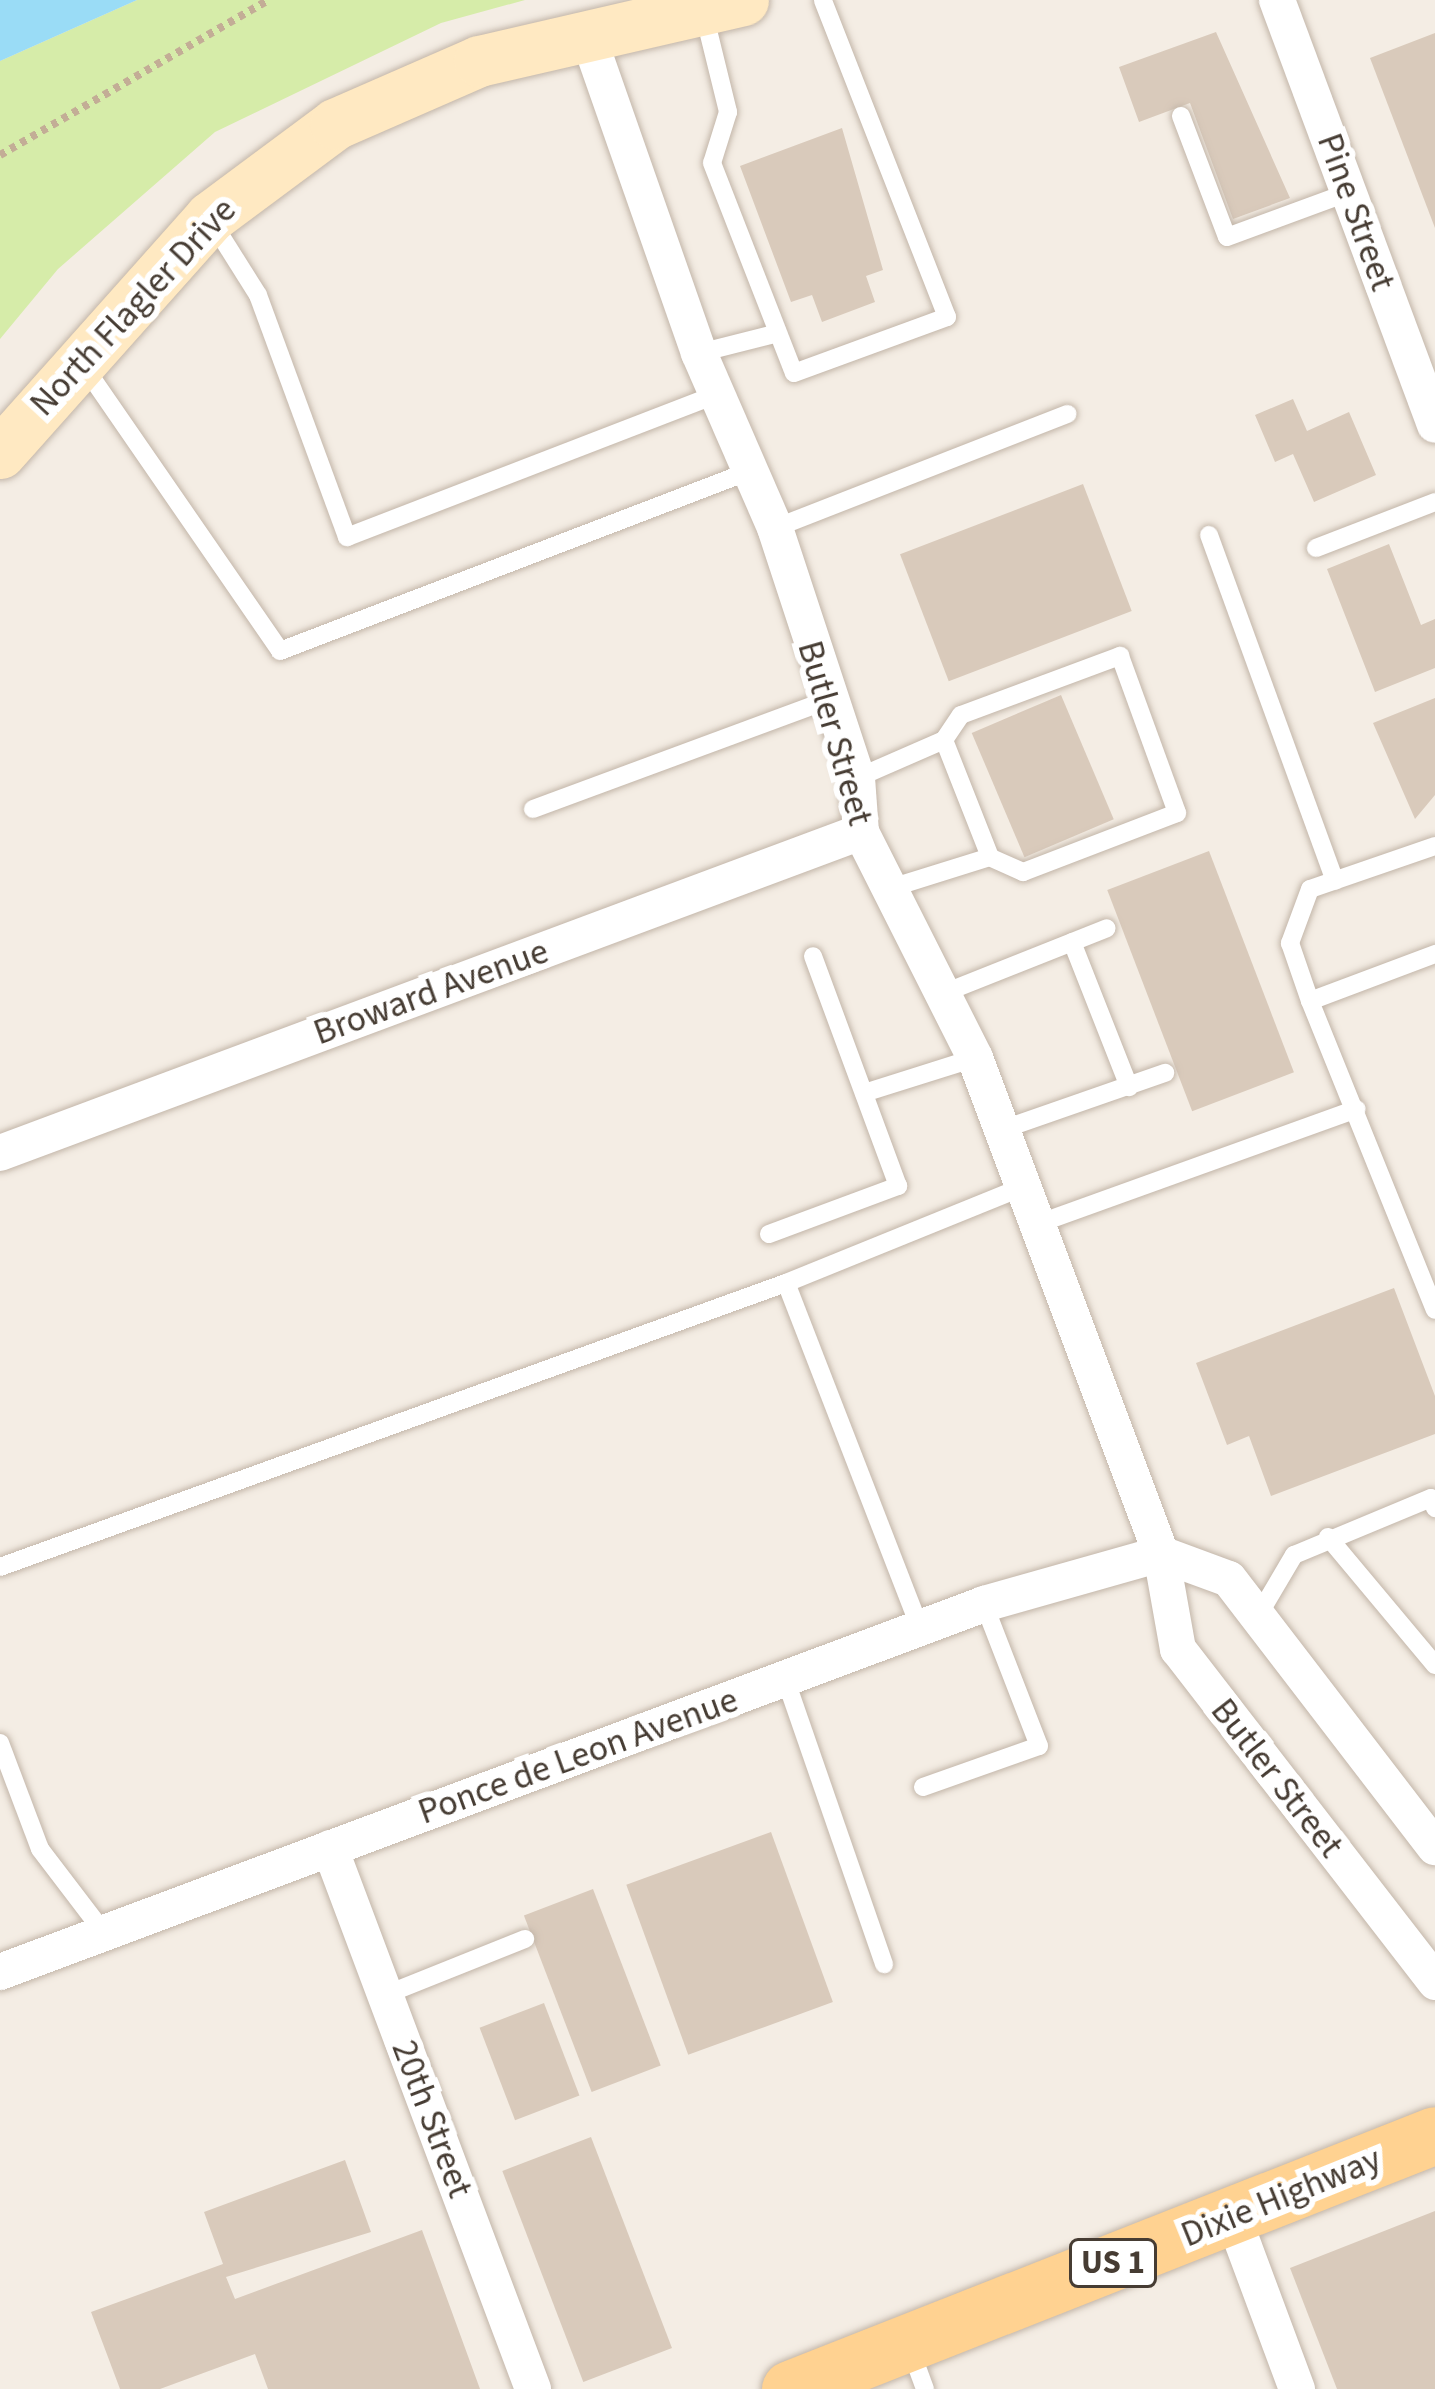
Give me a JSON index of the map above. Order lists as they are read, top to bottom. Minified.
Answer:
{"streets":{"main road":["Dixie Highway","US 1"],"street":["Pine Street","North Flagler Drive","Butler Street","Broward Avenue","Ponce de Leon Avenue","20th Street"]},"crossings":[["North Flagler Drive","Butler Street"],["Butler Street","Broward Avenue"],["Butler Street","Ponce de Leon Avenue"],["Ponce de Leon Avenue","20th Street"]]}
